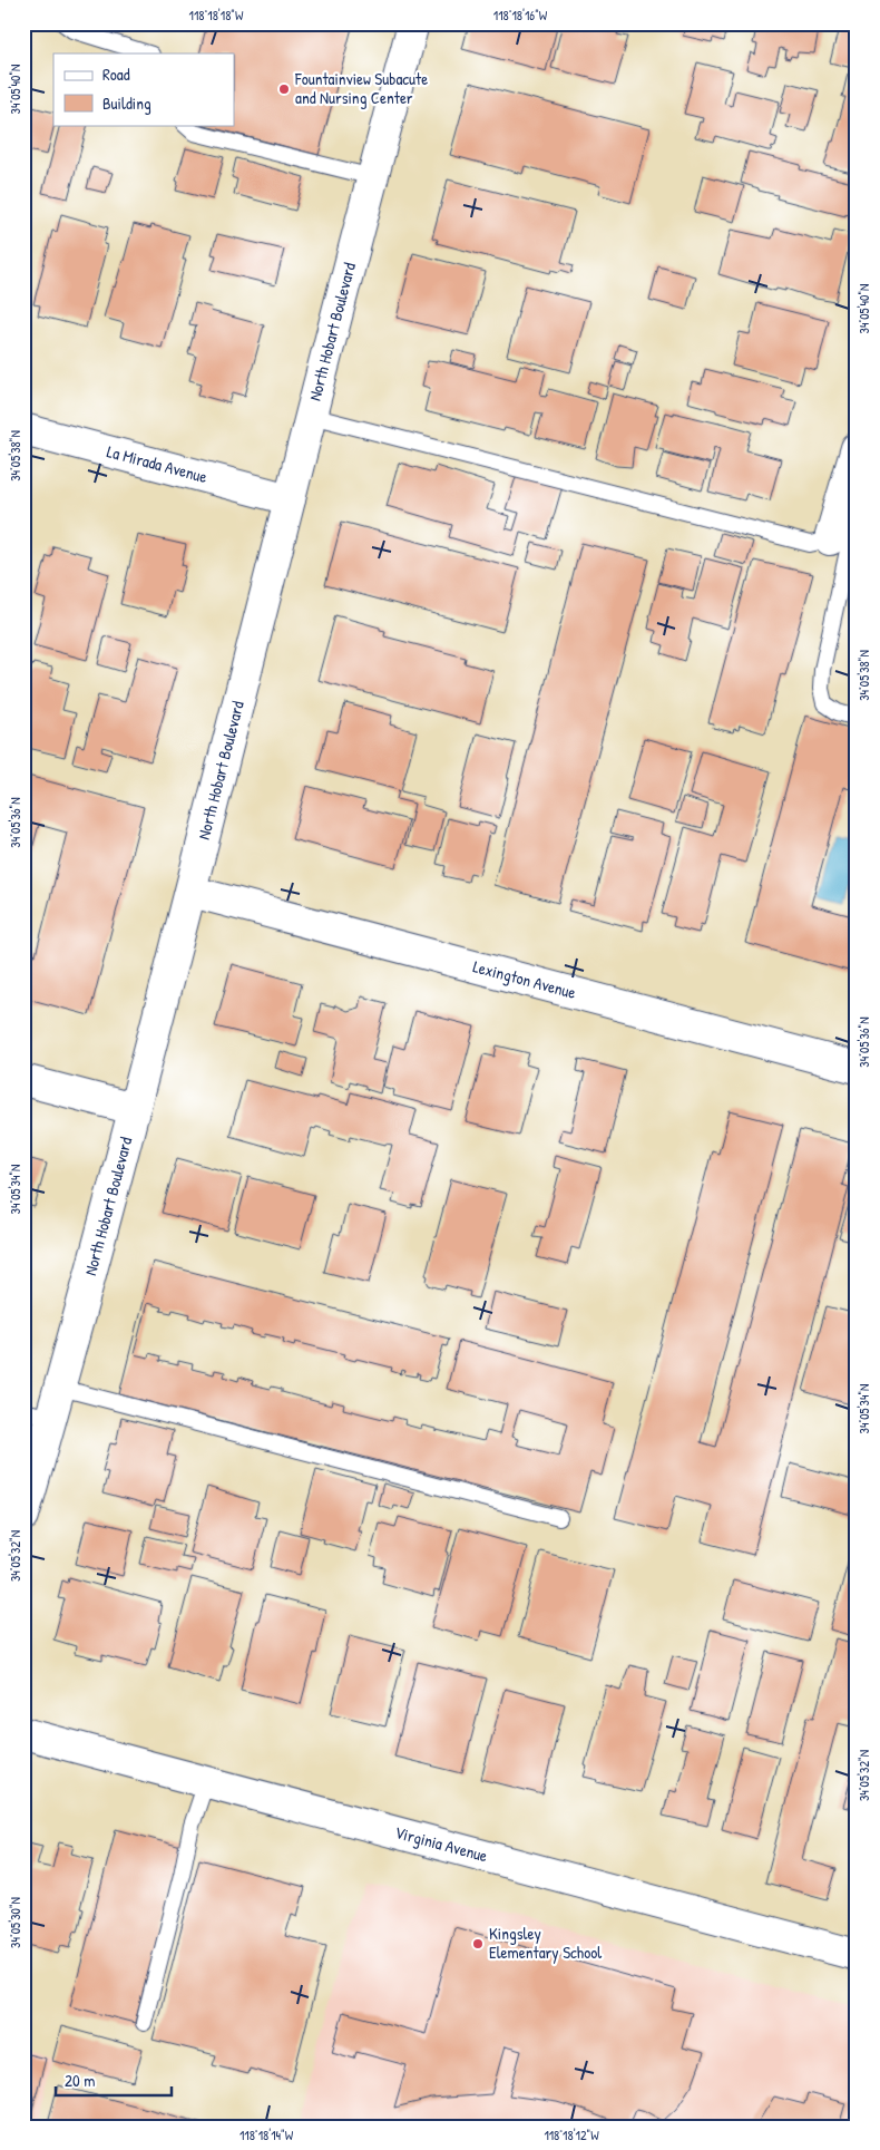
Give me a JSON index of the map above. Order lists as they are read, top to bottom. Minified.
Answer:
{"streets":{"street":["North Hobart Boulevard","La Mirada Avenue","Lexington Avenue","Virginia Avenue"]},"crossings":[["North Hobart Boulevard","La Mirada Avenue"],["North Hobart Boulevard","Lexington Avenue"]],"places":["Fountainview Subacute and Nursing Center","Kingsley Elementary School"],"legend":["Road","Building"],"scale_bar":"20 m","coordinates":["118°18'18\"W","118°18'16\"W","34°05'40\"N","34°05'38\"N","34°05'36\"N","34°05'34\"N","34°05'32\"N","34°05'30\"N","118°18'14\"W","118°18'12\"W"]}
